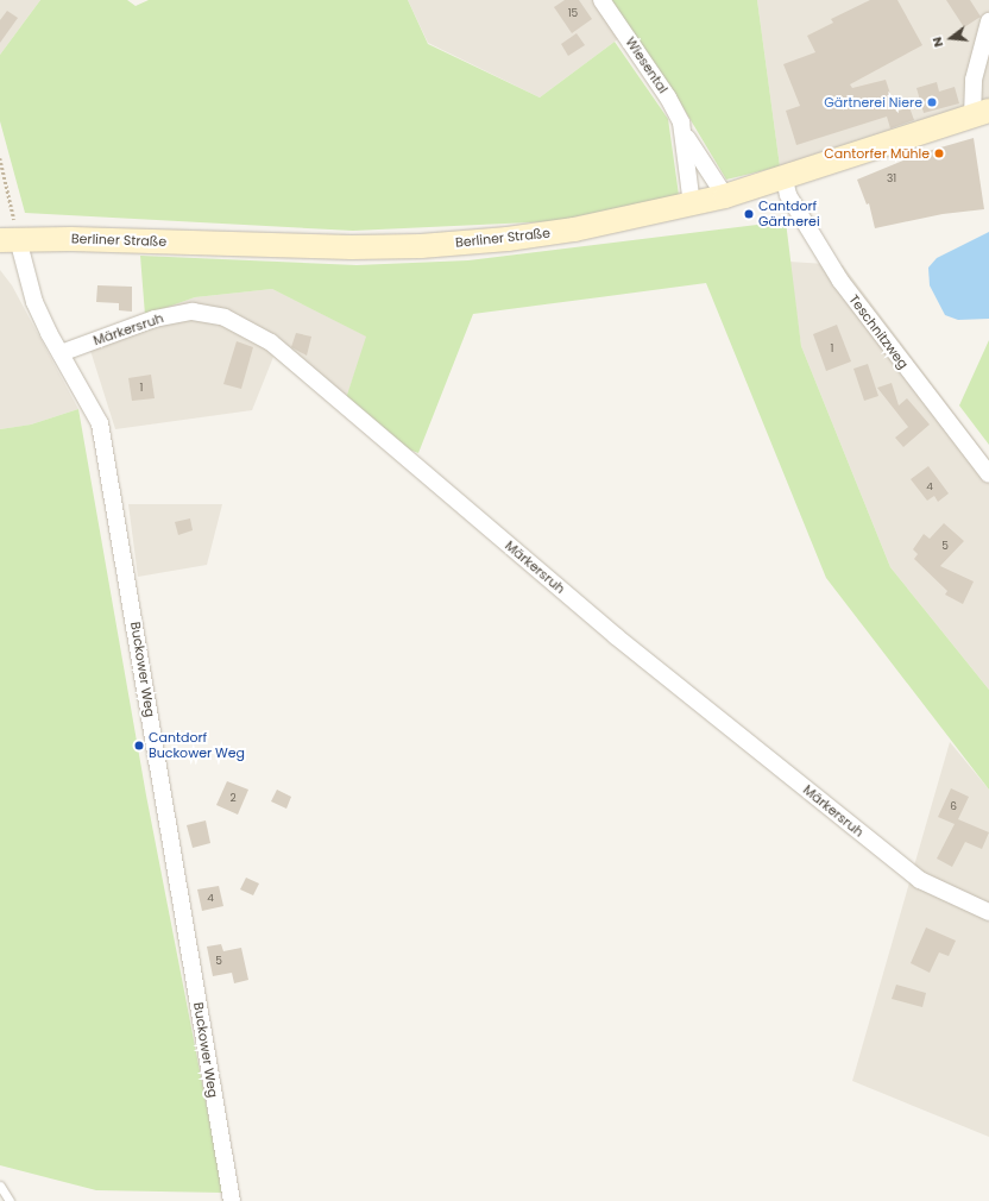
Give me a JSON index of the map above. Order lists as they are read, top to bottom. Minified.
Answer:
{"streets":{"main road":["Berliner Straße"],"street":["Wiesental","Märkersruh","Teschnitzweg","Buckower Weg"]},"crossings":[["Wiesental","Berliner Straße"],["Berliner Straße","Teschnitzweg"],["Berliner Straße","Buckower Weg"],["Märkersruh","Buckower Weg"]],"places":["Gärtnerei Niere","Cantorfer Mühle","Cantdorf Gärtnerei","Cantdorf Buckower Weg"],"house_numbers":["15","31","1","1","4","5","2","6","4","5"],"north":"left"}
